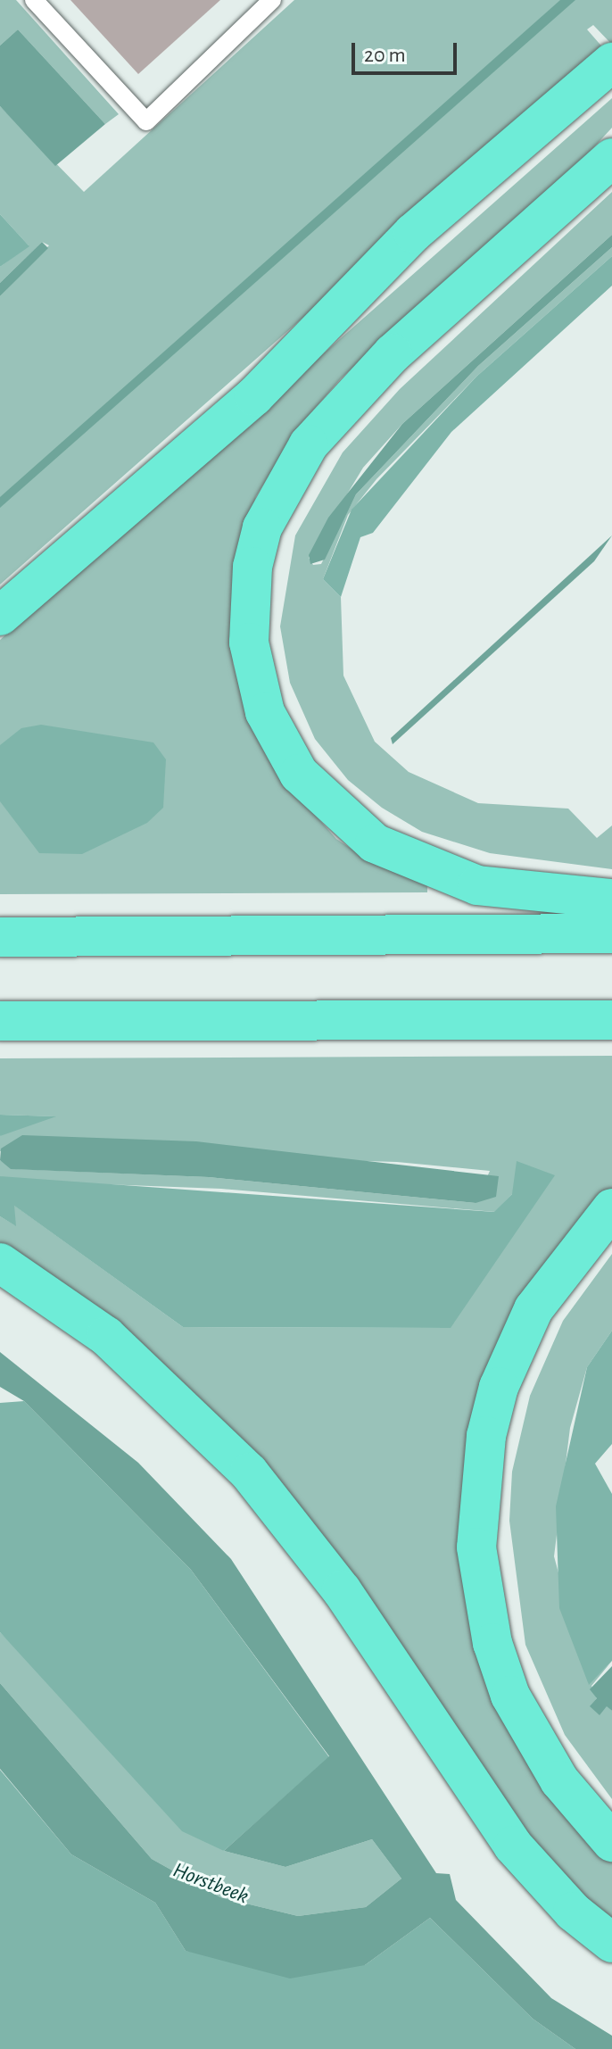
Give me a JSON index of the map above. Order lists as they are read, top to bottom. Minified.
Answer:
{"water":["Horstbeek"],"scale_bar":"20 m"}
